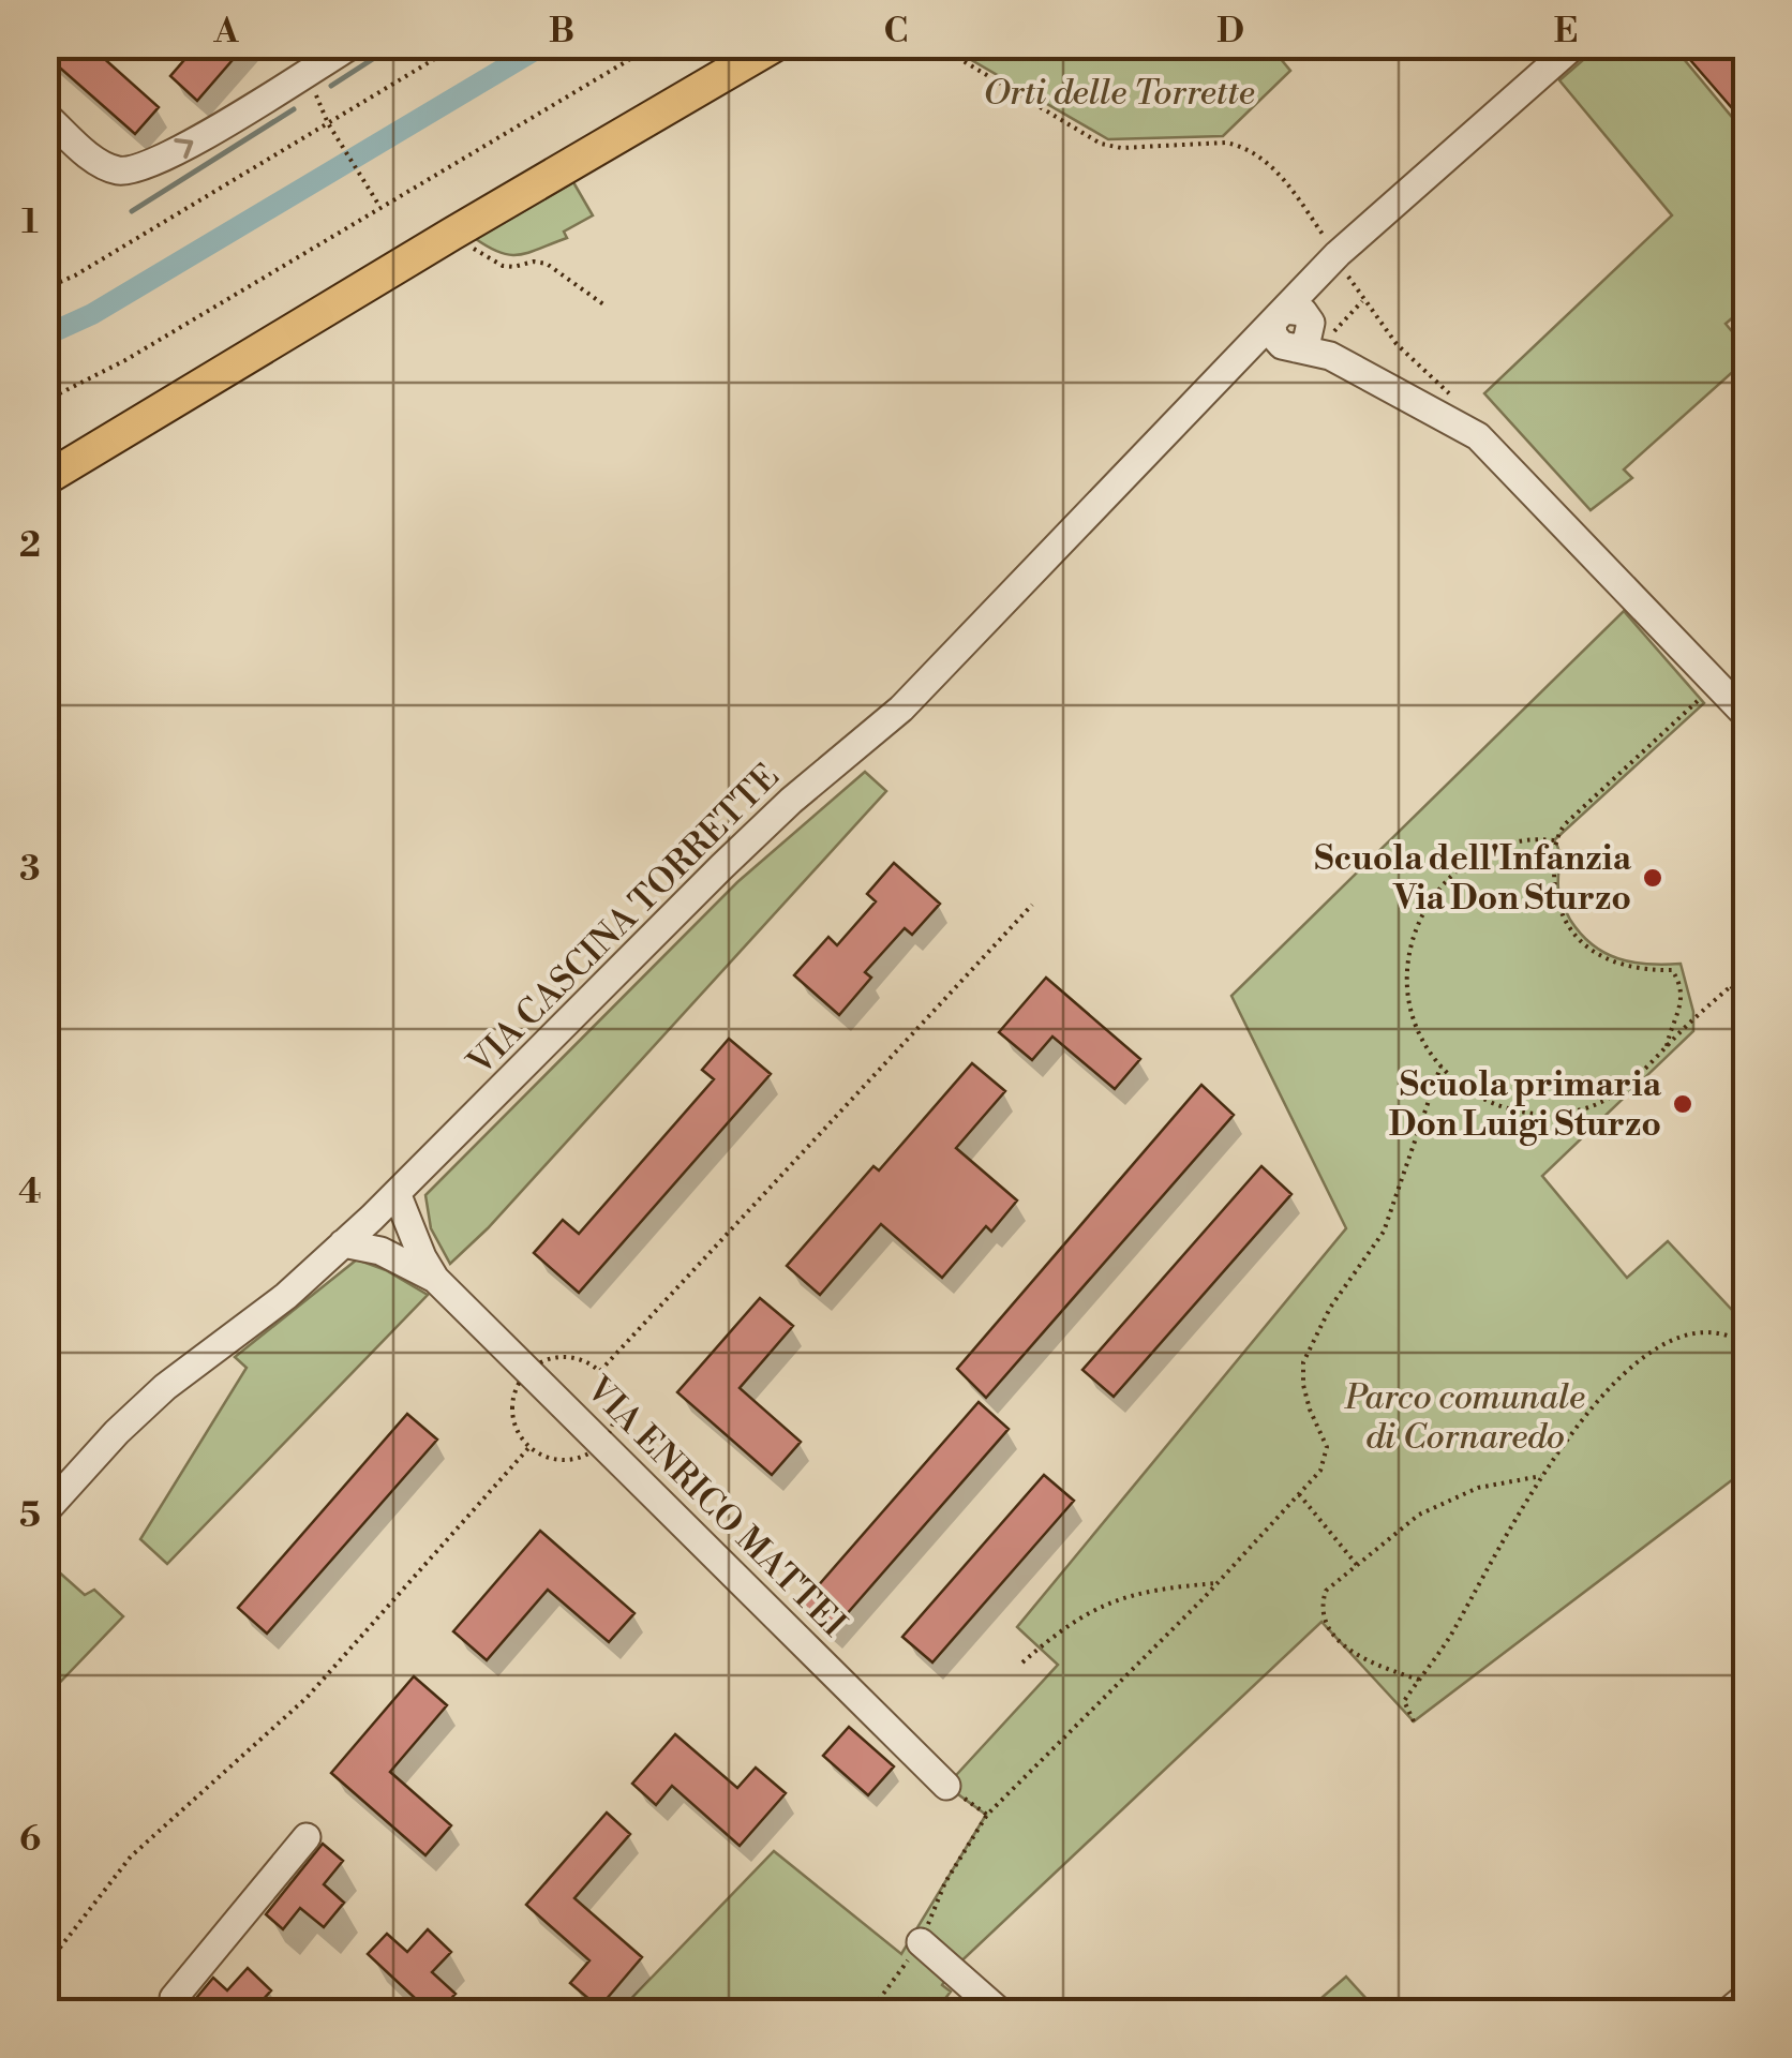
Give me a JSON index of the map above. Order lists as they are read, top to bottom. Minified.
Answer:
{"streets":{"street":["VIA CASCINA TORRETTE","VIA ENRICO MATTEI"]},"crossings":[["VIA CASCINA TORRETTE","VIA ENRICO MATTEI"]],"parks":["Orti delle Torrette","Parco comunale di Cornaredo"],"places":["Scuola dell'Infanzia Via Don Sturzo","Scuola primaria Don Luigi Sturzo"],"grid":{"columns":["A","B","C","D","E"],"rows":["1","2","3","4","5","6"]}}
